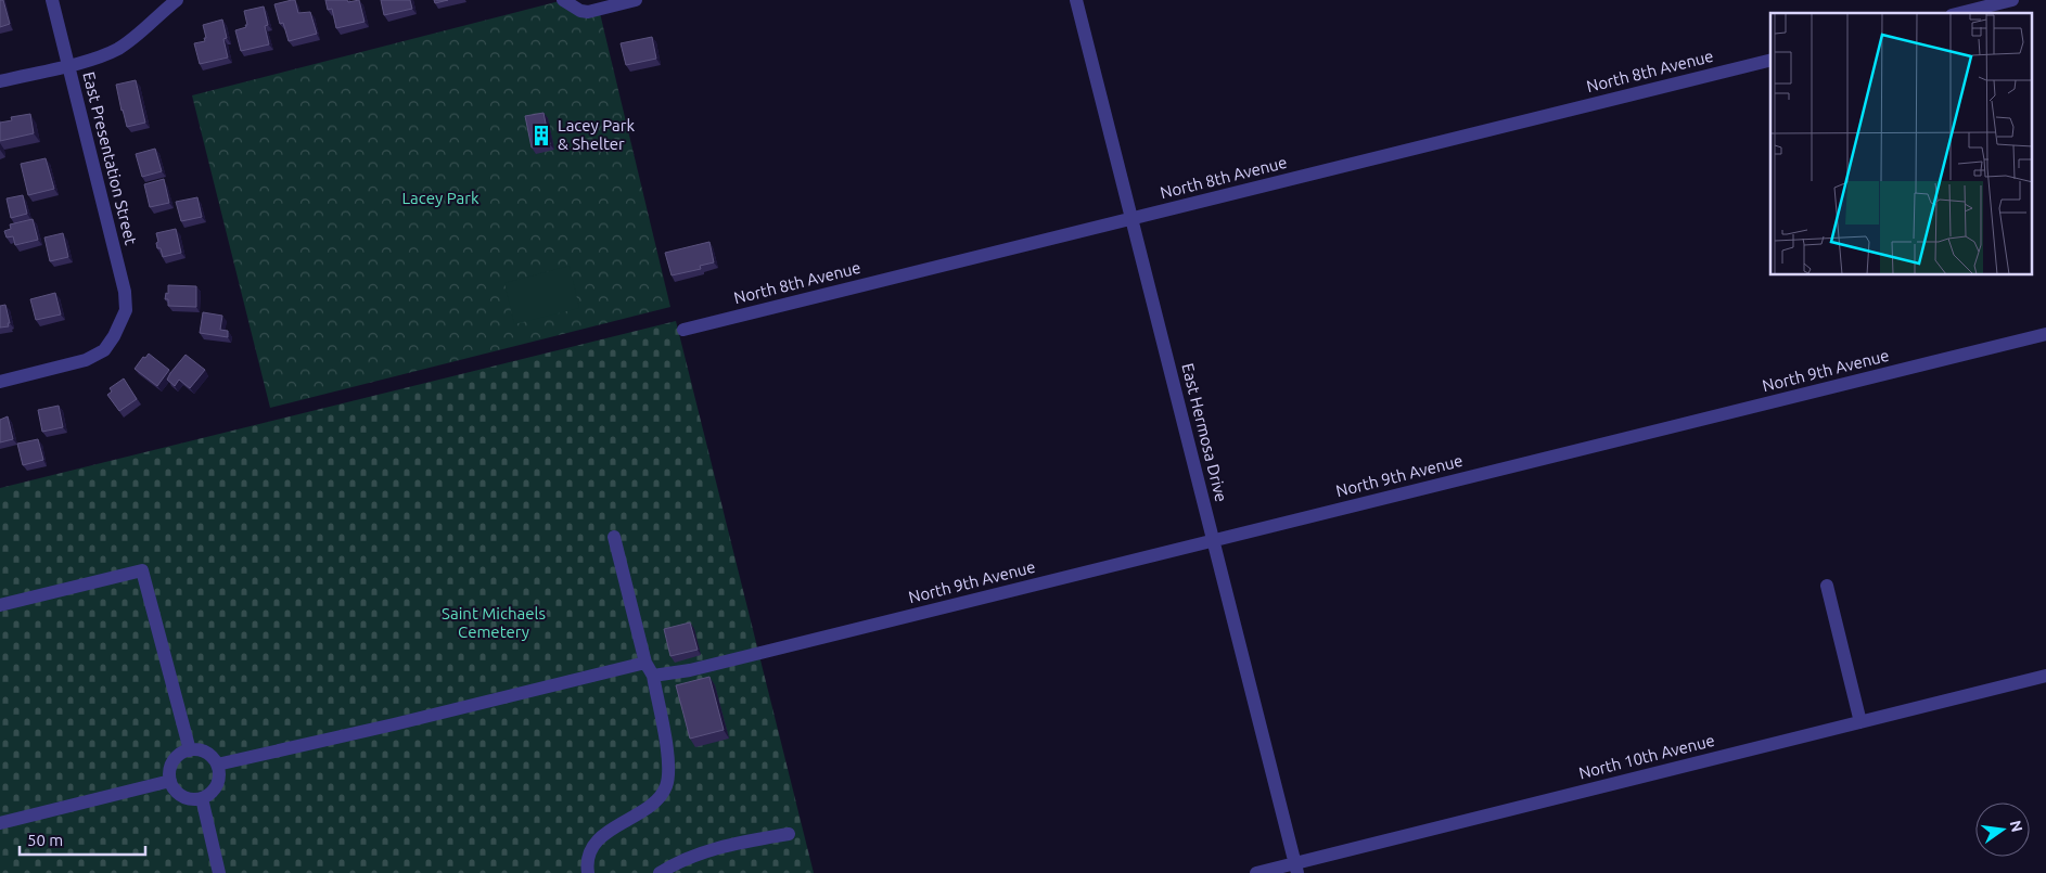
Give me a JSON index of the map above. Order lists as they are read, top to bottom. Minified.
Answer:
{"streets":{"street":["North 8th Avenue","East Presentation Street","North 9th Avenue","East Hermosa Drive","North 10th Avenue"]},"crossings":[["North 8th Avenue","East Hermosa Drive"],["North 9th Avenue","East Hermosa Drive"],["East Hermosa Drive","North 10th Avenue"]],"parks":["Lacey Park","Saint Michaels Cemetery"],"places":{"building":["Lacey Park & Shelter"]},"scale_bar":"50 m","north":"right"}
